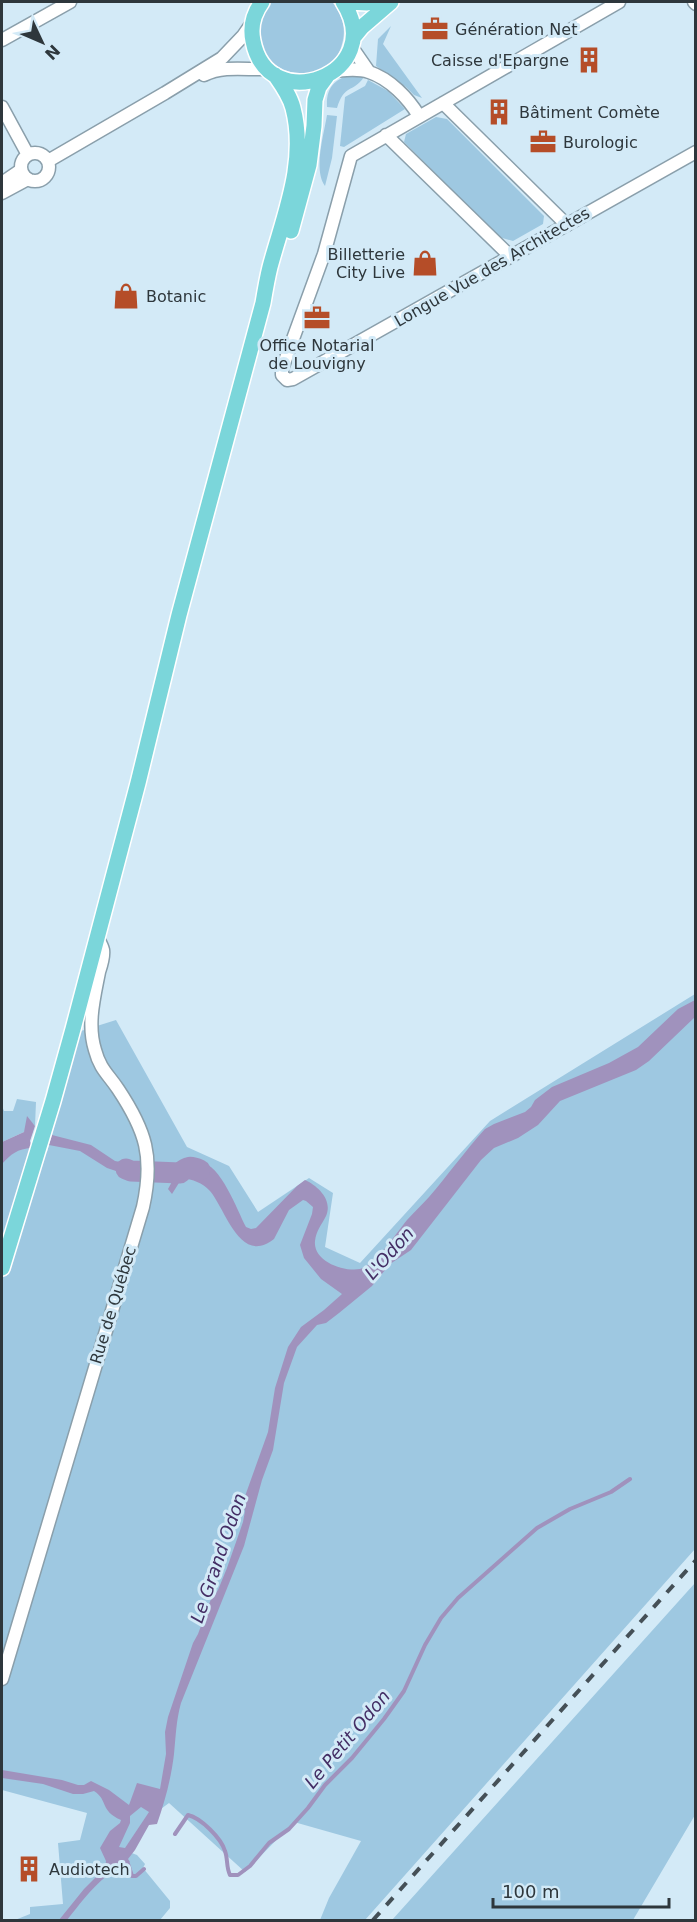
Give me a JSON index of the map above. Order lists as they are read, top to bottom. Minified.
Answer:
{"streets":{"street":["Longue Vue des Architectes","Rue de Québec"]},"water":["L'Odon","Le Grand Odon","Le Petit Odon"],"places":{"office":["Génération Net","Burologic","Office Notarial de Louvigny"],"building":["Caisse d'Epargne","Bâtiment Comète","Audiotech"],"shop":["Billetterie City Live","Botanic"]},"scale_bar":"100 m","north":"bottom right"}
